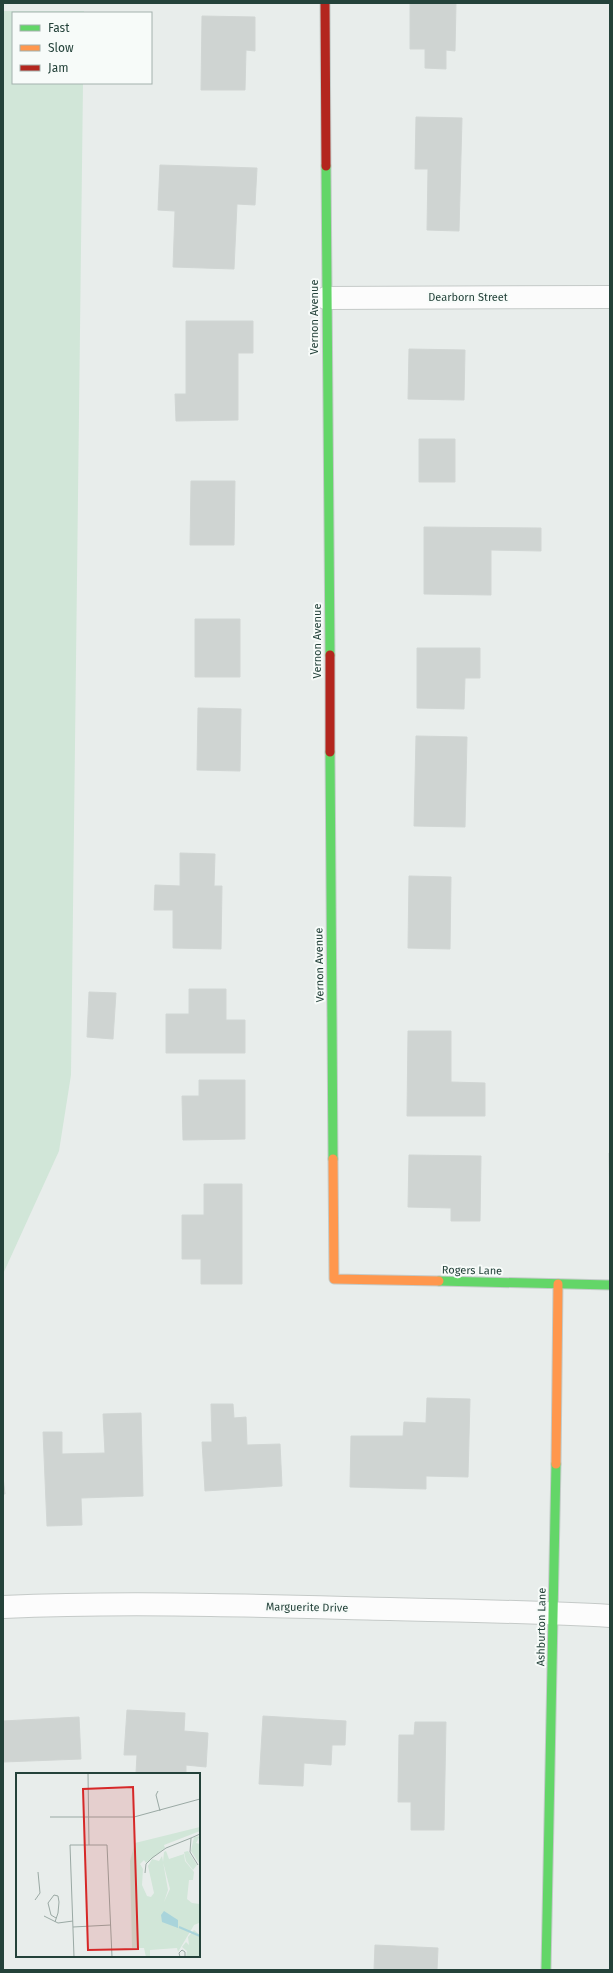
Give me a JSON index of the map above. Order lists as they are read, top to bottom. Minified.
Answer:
{"streets":{"street":["Dearborn Street","Vernon Avenue","Rogers Lane","Marguerite Drive","Ashburton Lane"]},"crossings":[["Dearborn Street","Vernon Avenue"],["Vernon Avenue","Rogers Lane"],["Rogers Lane","Ashburton Lane"],["Marguerite Drive","Ashburton Lane"]],"legend":["Fast","Slow","Jam"]}
